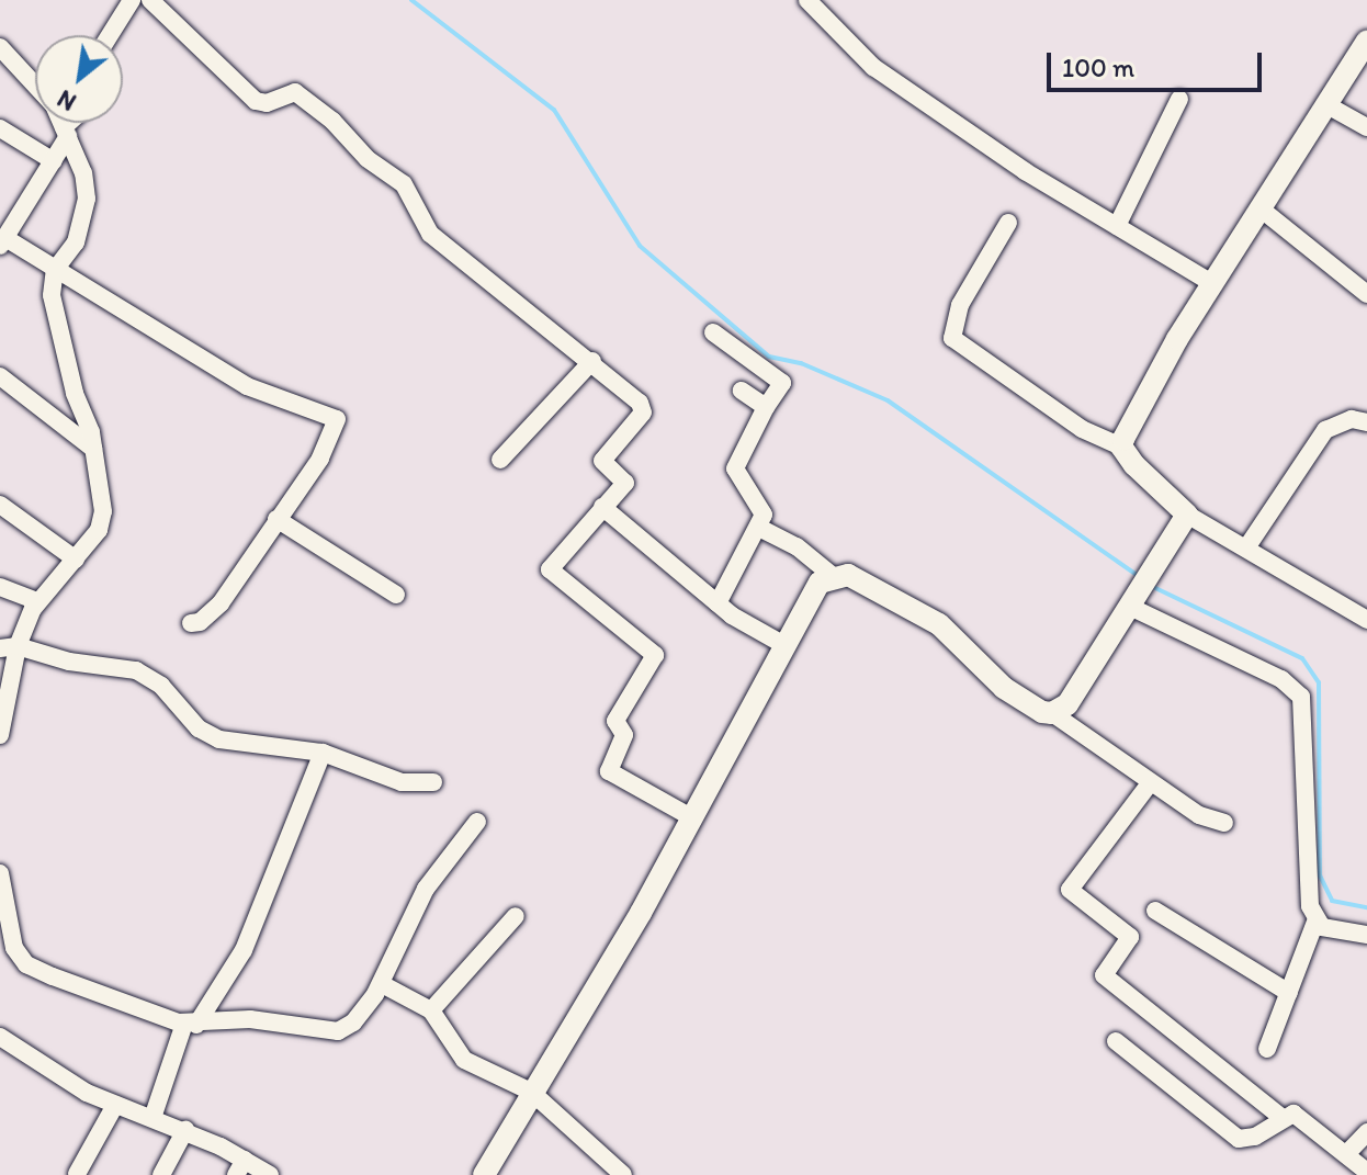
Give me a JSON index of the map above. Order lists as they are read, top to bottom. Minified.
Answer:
{"scale_bar":"100 m","north":"bottom left"}
